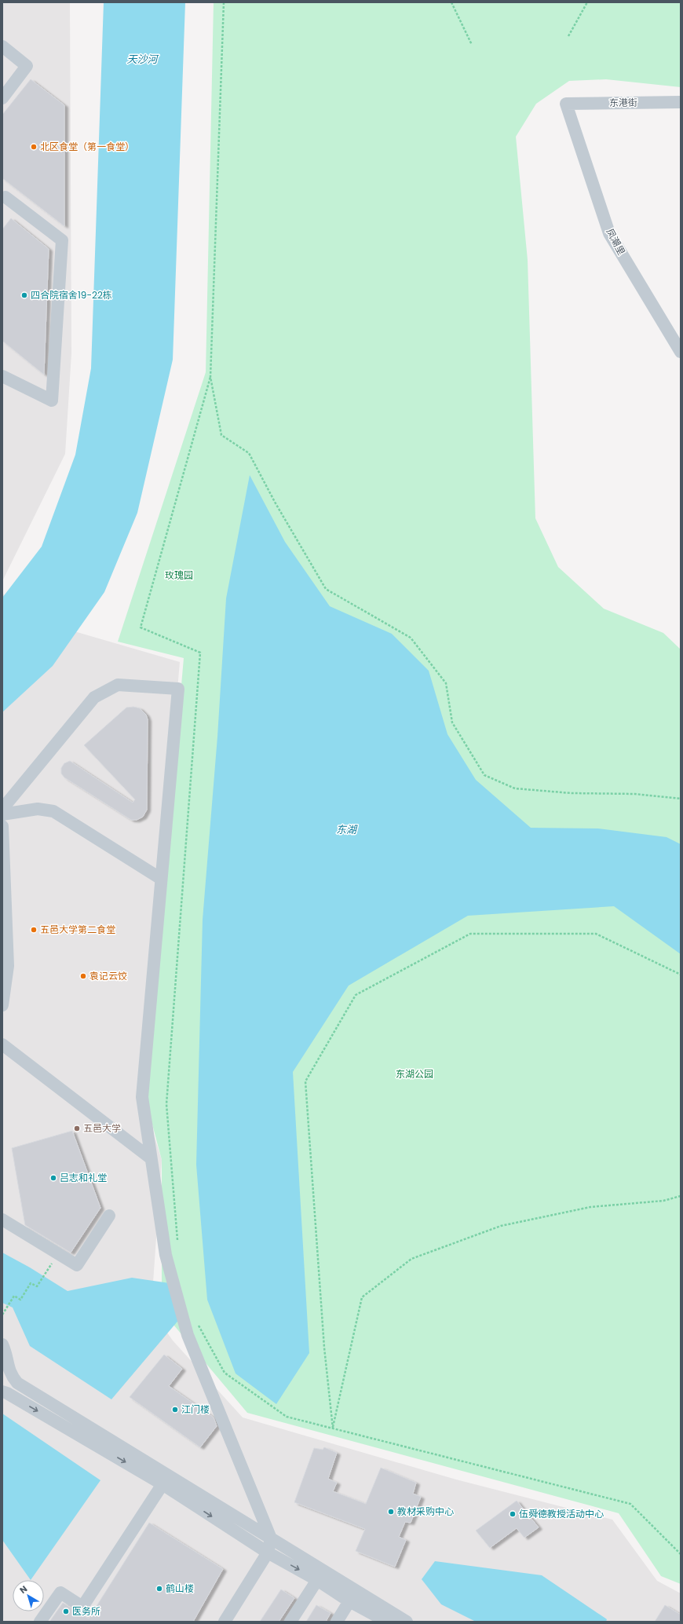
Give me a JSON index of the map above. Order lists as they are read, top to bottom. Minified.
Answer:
{"streets":{"street":["东港街","凤潮里"]},"crossings":[["东港街","凤潮里"]],"water":["天沙河","东湖"],"parks":["玫瑰园","东湖公园"],"places":["北区食堂（第一食堂）","四合院宿舍19-22栋","五邑大学第二食堂","袁记云饺","五邑大学","吕志和礼堂","江门楼","教材采购中心","伍舜德教授活动中心","鹤山楼","医务所"],"north":"top left"}
